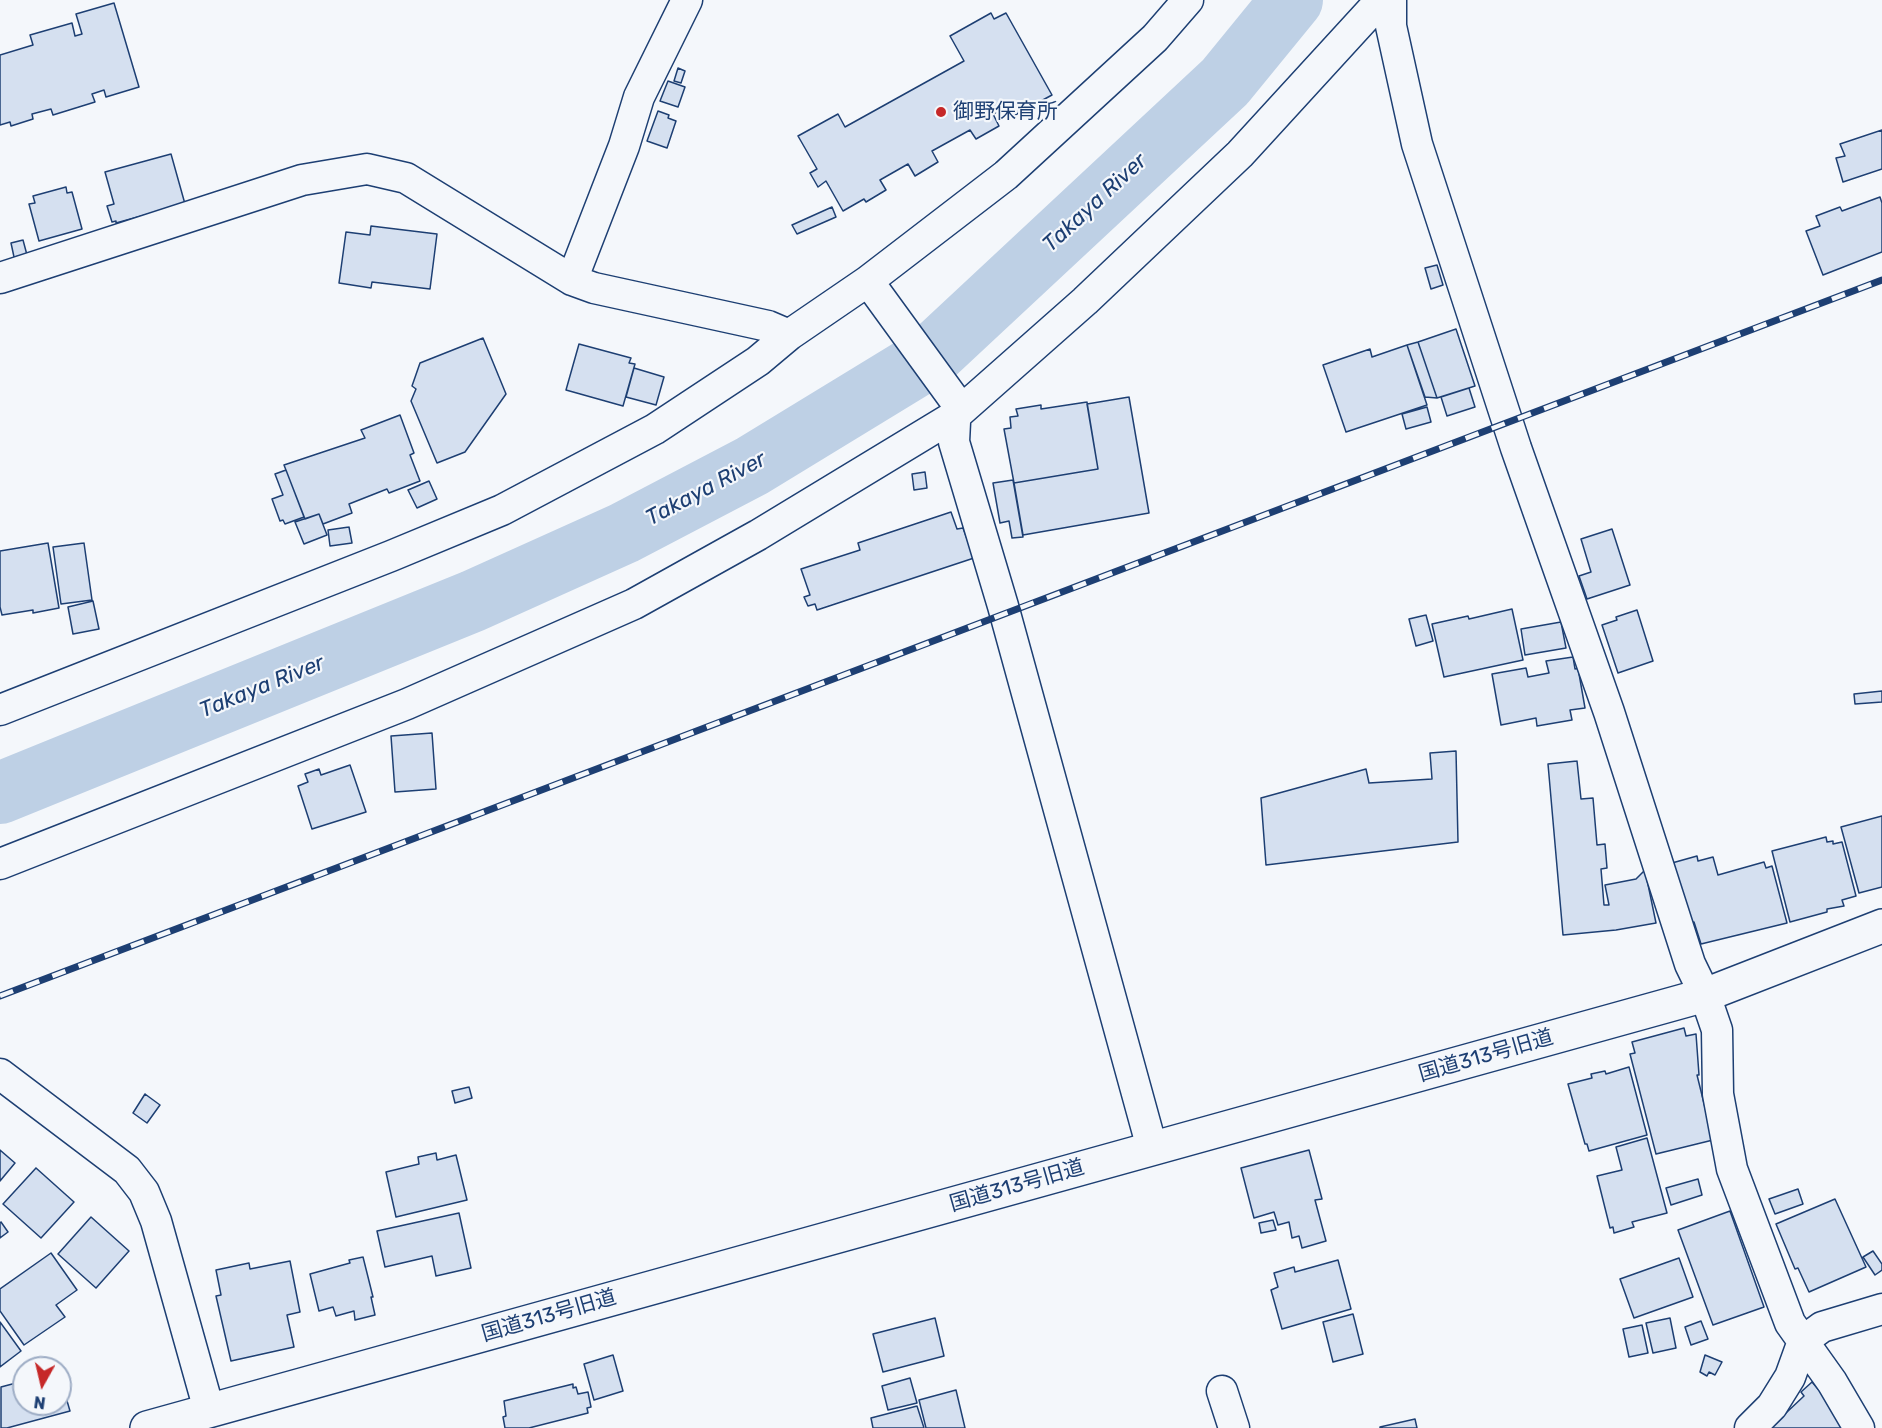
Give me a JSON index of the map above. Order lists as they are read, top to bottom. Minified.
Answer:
{"streets":{"street":["国道313号旧道"]},"water":["Takaya River"],"places":["御野保育所"],"north":"bottom"}
